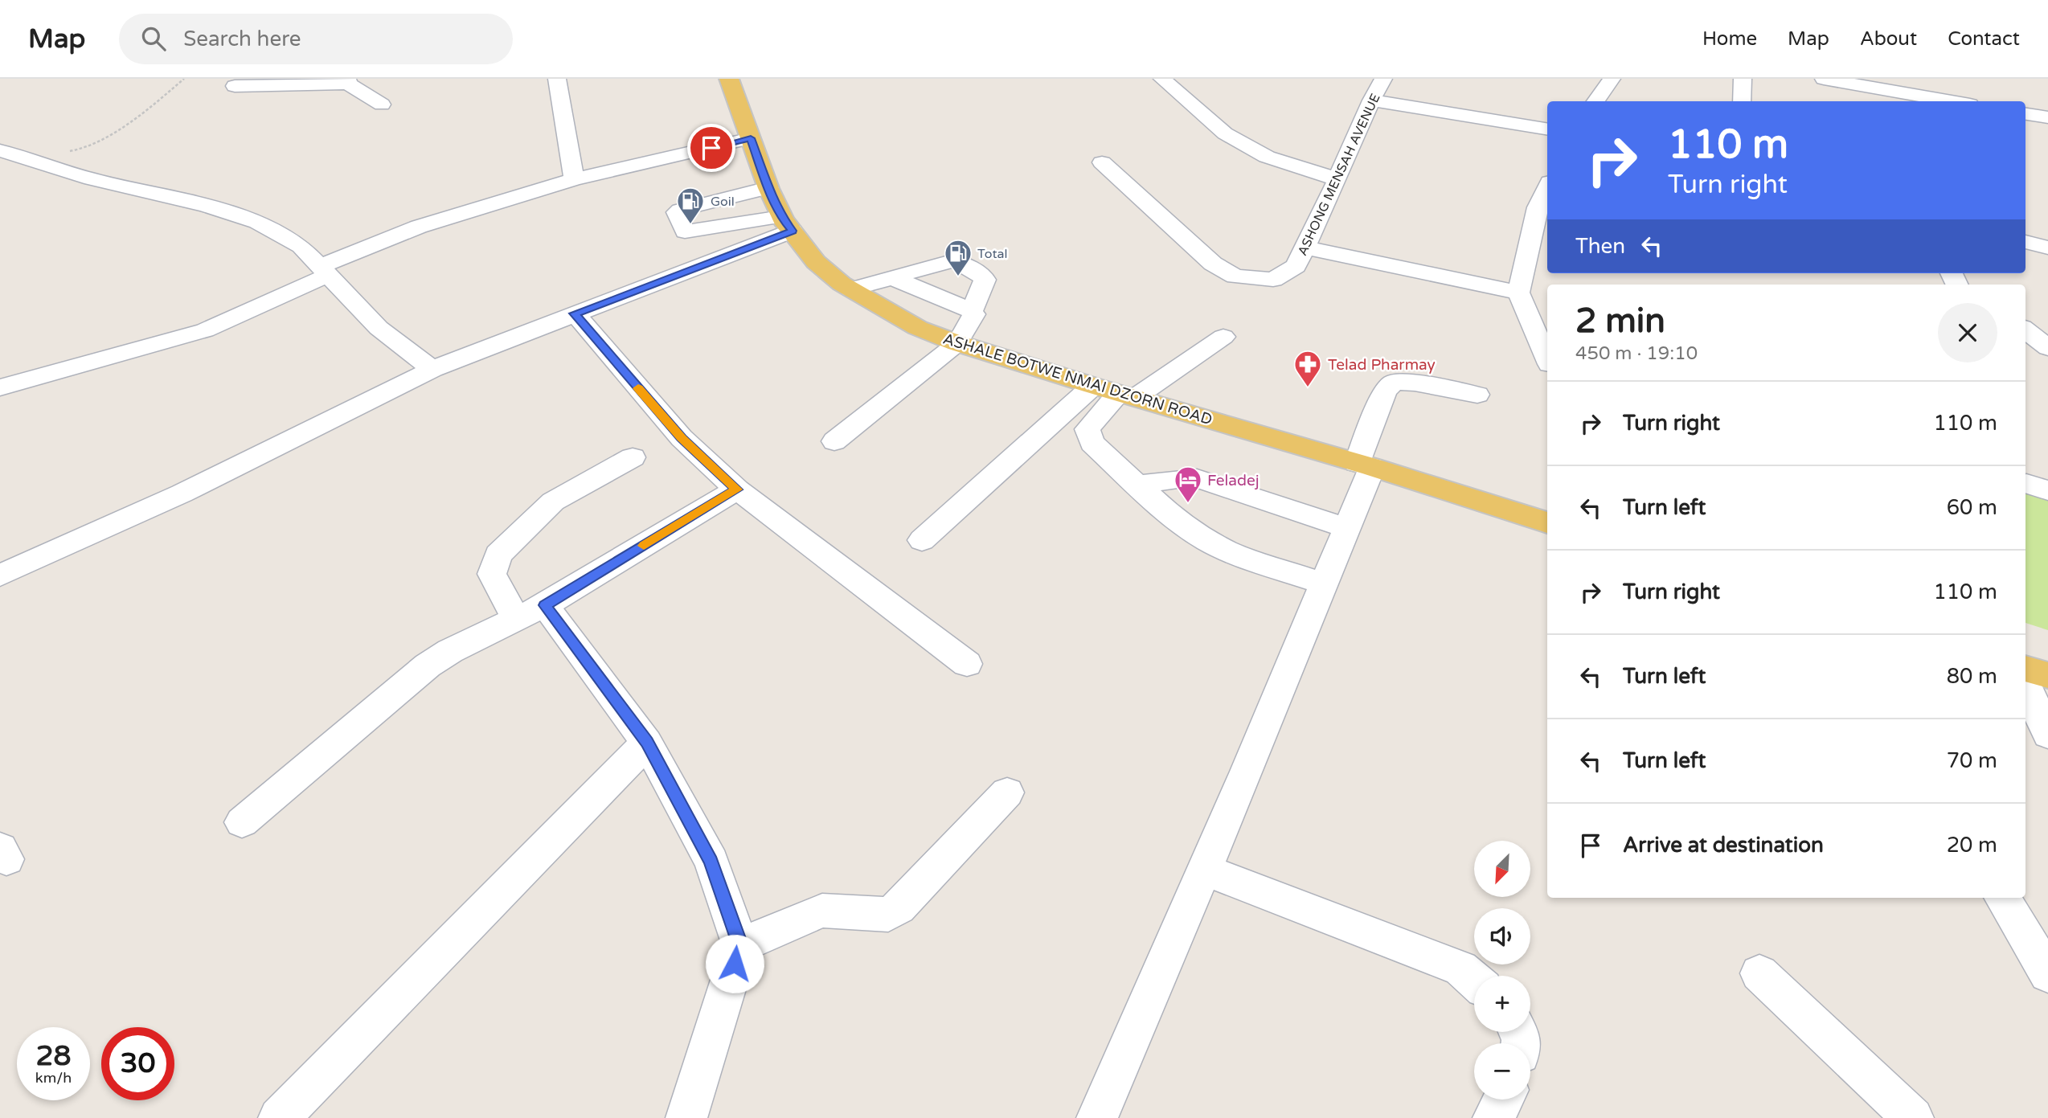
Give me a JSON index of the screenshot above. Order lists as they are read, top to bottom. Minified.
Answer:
{"streets":{"main road":["ASHALE BOTWE NMAI DZORN ROAD"],"street":["ASHONG MENSAH AVENUE"]},"places":{"fuel station":["Goil","Total"],"pharmacy":["Telad Pharmay"],"hotel":["Feladej"]},"north":"bottom left","page":{"header":"Map","search":"Search here","nav":["Home","Map","About","Contact"],"turn":["110 m","Turn right"],"then":"Then","heading":["2 min","450 m · 19:10"],"list":[{"name":"Turn right","value":"110 m"},{"name":"Turn left","value":"60 m"},{"name":"Turn right","value":"110 m"},{"name":"Turn left","value":"80 m"},{"name":"Turn left","value":"70 m"},{"name":"Arrive at destination","value":"20 m"}],"map_buttons":["+","−"],"speed":"28 km/h","limit":"30"}}
